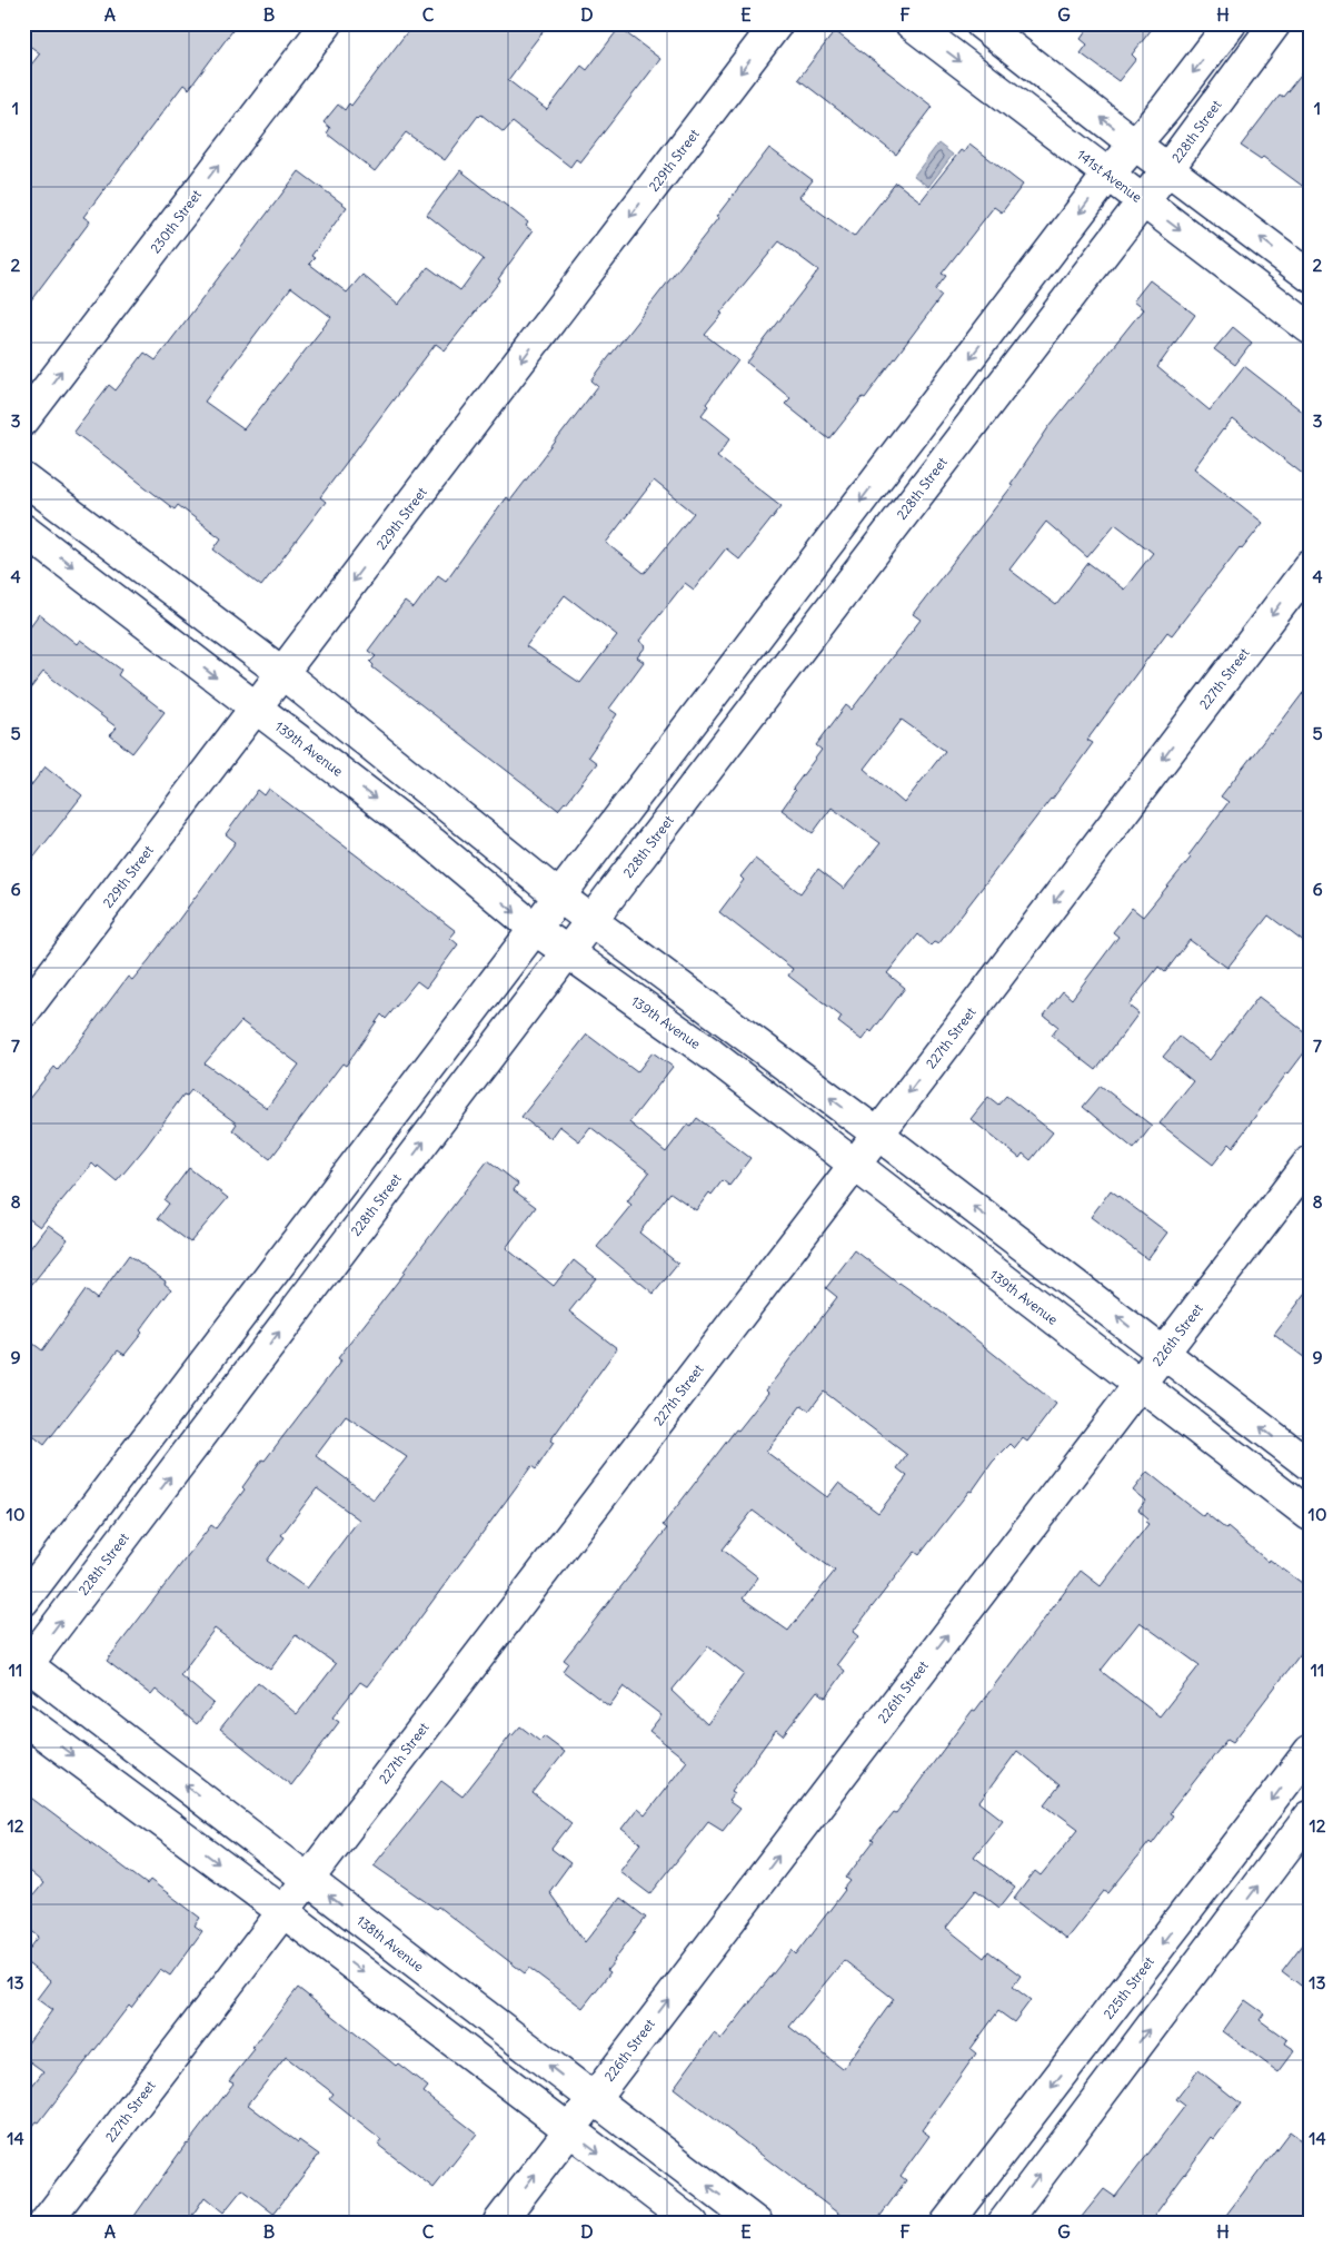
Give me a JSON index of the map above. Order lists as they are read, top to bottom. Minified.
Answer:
{"streets":{"street":["228th Street","229th Street","141st Avenue","230th Street","227th Street","139th Avenue","226th Street","138th Avenue","225th Street"]},"crossings":[["228th Street","141st Avenue"],["228th Street","139th Avenue"],["228th Street","138th Avenue"],["229th Street","139th Avenue"],["227th Street","139th Avenue"],["227th Street","138th Avenue"],["139th Avenue","226th Street"],["226th Street","138th Avenue"]],"one_way":["229th Street","230th Street","226th Street"],"grid":{"columns":["A","B","C","D","E","F","G","H"],"rows":["1","2","3","4","5","6","7","8","9","10","11","12","13","14"]}}
